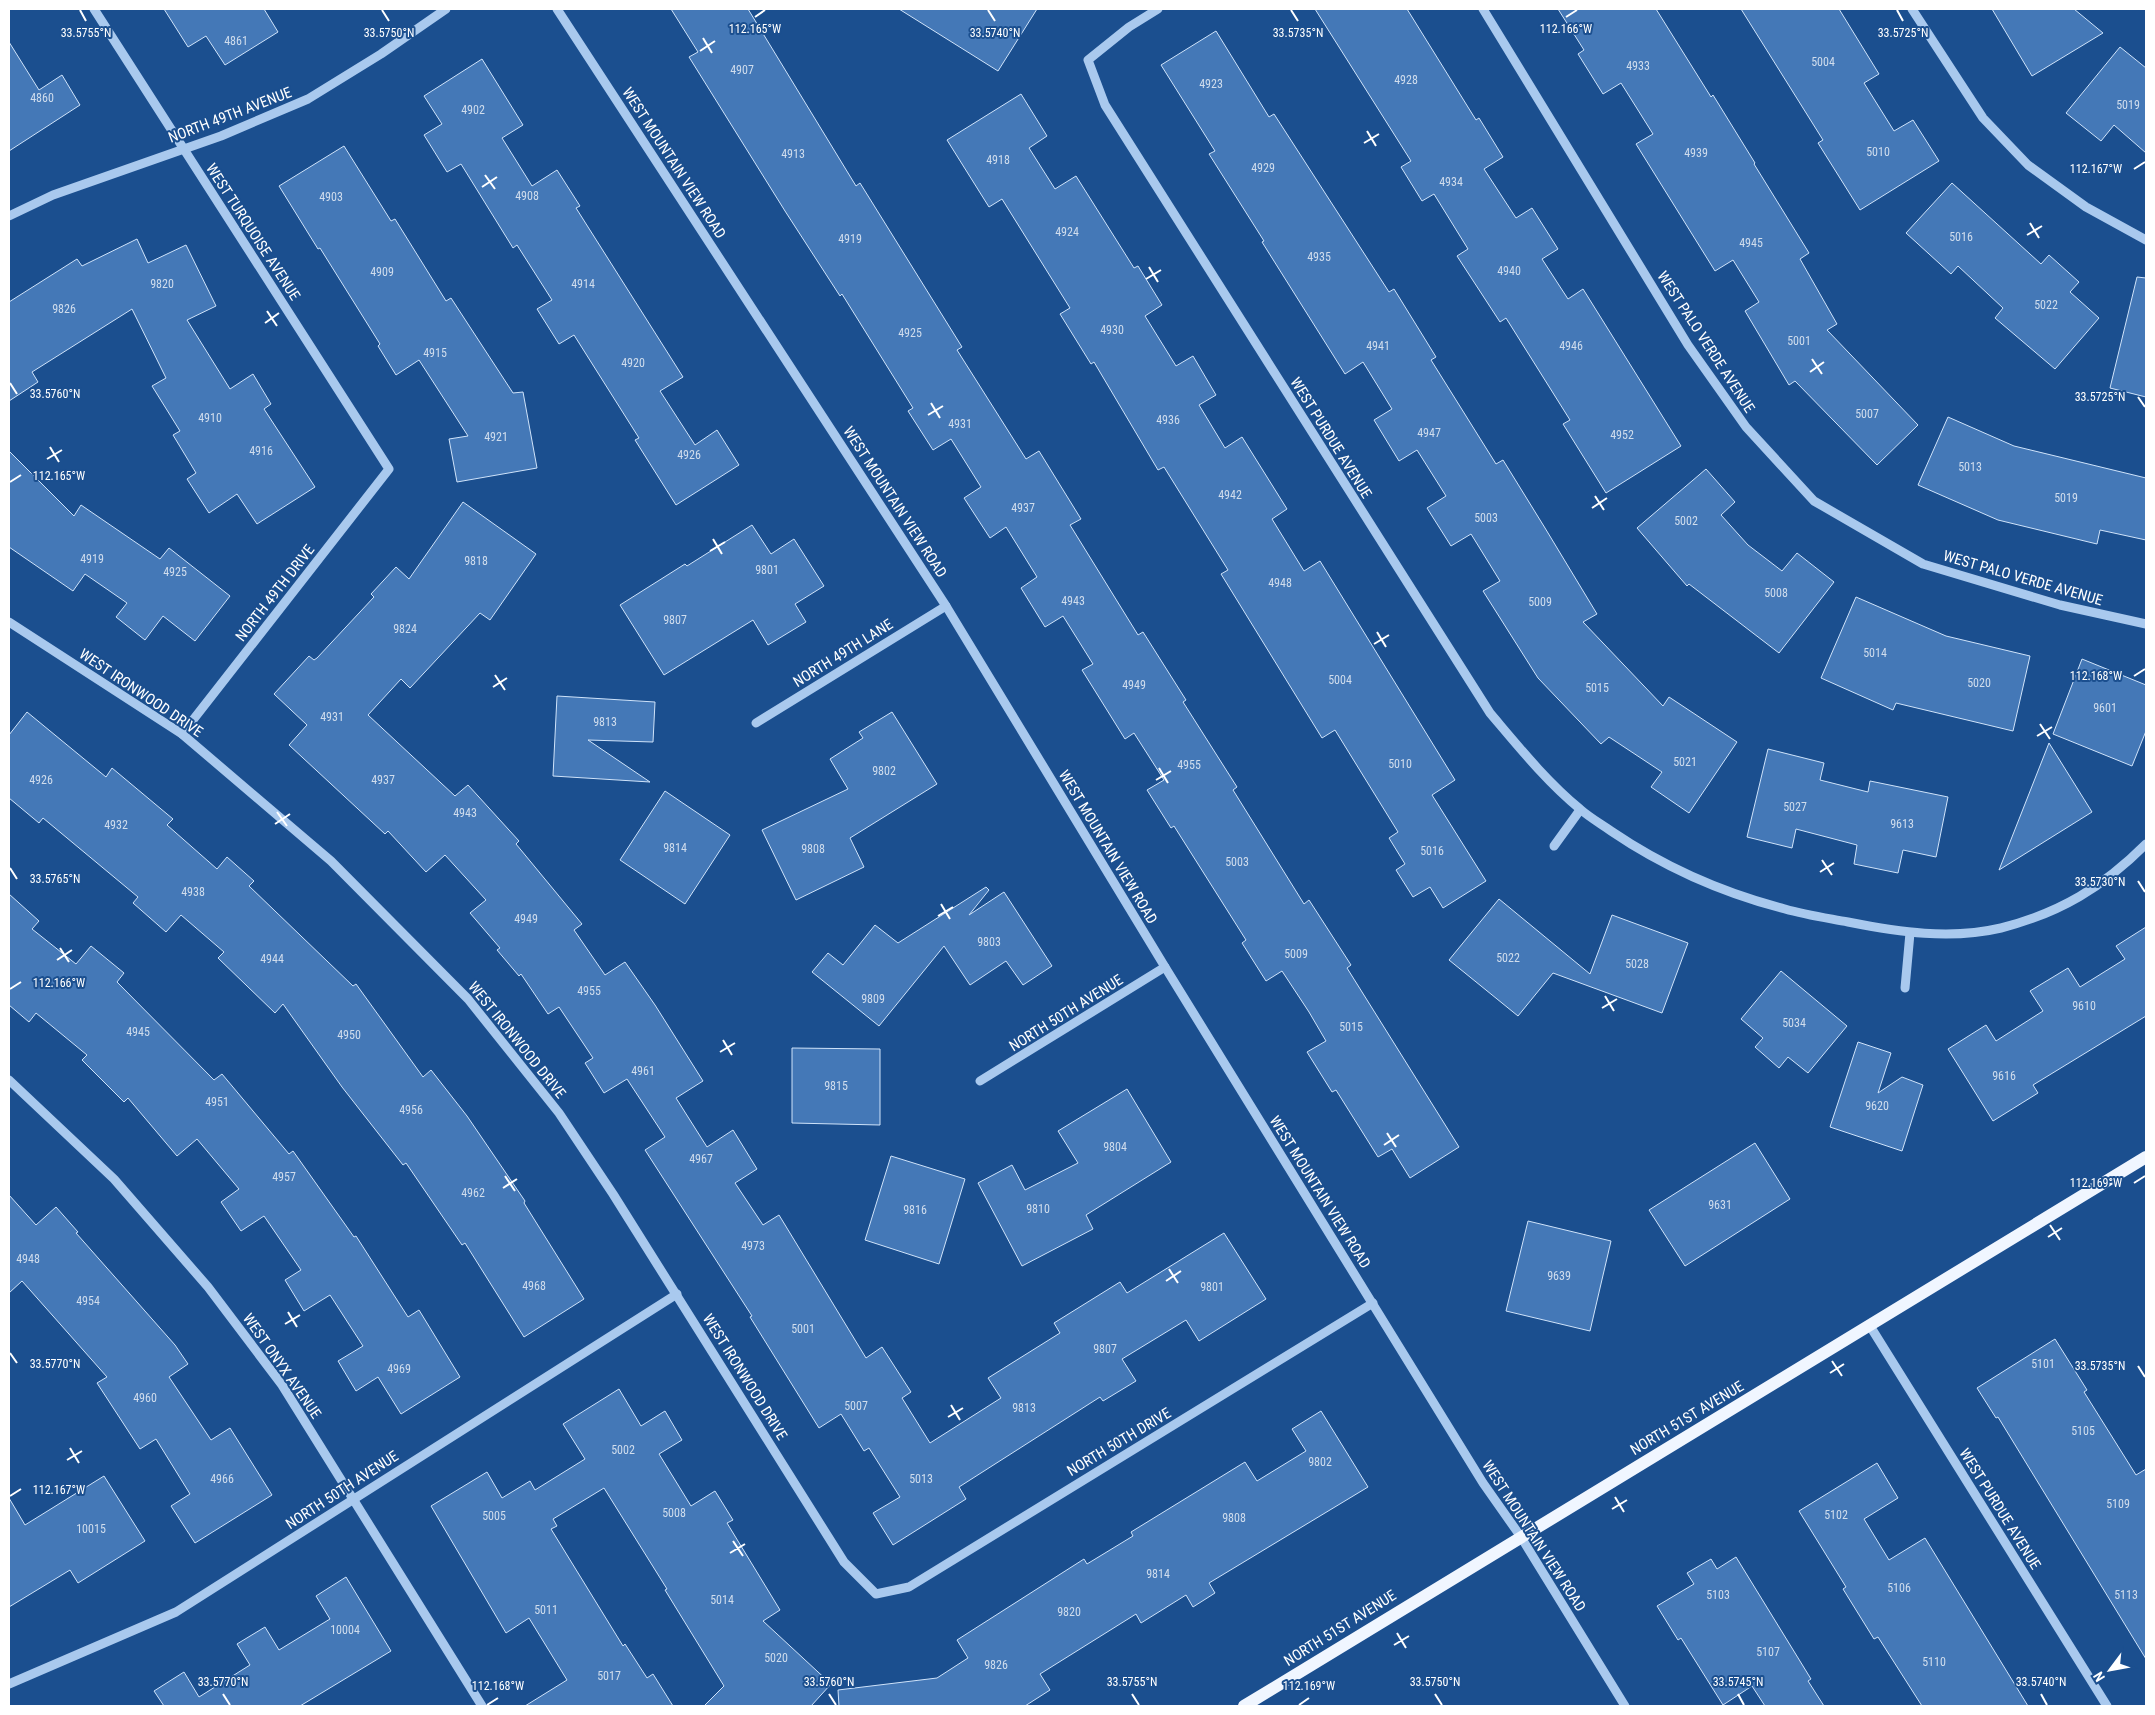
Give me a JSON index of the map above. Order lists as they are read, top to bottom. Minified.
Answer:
{"streets":{"main road":["NORTH 51ST AVENUE"],"street":["NORTH 49TH AVENUE","WEST MOUNTAIN VIEW ROAD","WEST TURQUOISE AVENUE","WEST PALO VERDE AVENUE","WEST PURDUE AVENUE","NORTH 49TH DRIVE","NORTH 49TH LANE","WEST IRONWOOD DRIVE","NORTH 50TH AVENUE","WEST ONYX AVENUE","NORTH 50TH DRIVE"]},"crossings":[["NORTH 49TH AVENUE","WEST TURQUOISE AVENUE"],["WEST MOUNTAIN VIEW ROAD","NORTH 49TH LANE"],["WEST MOUNTAIN VIEW ROAD","NORTH 50TH AVENUE"],["WEST MOUNTAIN VIEW ROAD","NORTH 51ST AVENUE"],["WEST MOUNTAIN VIEW ROAD","NORTH 50TH DRIVE"],["WEST TURQUOISE AVENUE","NORTH 49TH DRIVE"],["WEST PURDUE AVENUE","NORTH 51ST AVENUE"],["NORTH 49TH DRIVE","WEST IRONWOOD DRIVE"],["WEST IRONWOOD DRIVE","NORTH 50TH AVENUE"],["WEST IRONWOOD DRIVE","NORTH 50TH DRIVE"],["NORTH 50TH AVENUE","WEST ONYX AVENUE"]],"house_numbers":["4861","5004","4933","4907","4928","4923","4860","5019","4902","5010","4939","4913","4918","4929","4934","4908","4903","4924","5016","4919","4945","4935","4940","4909","9820","4914","5022","9826","4930","4925","5001","4941","4946","4915","4920","5007","4910","4936","4931","4947","4952","4921","4916","4926","5013","4942","5019","4937","5003","5002","4919","9818","9801","4925","4948","5008","4943","5009","9807","9824","5014","5004","5020","4949","5015","9601","4931","9813","5021","5010","4955","9802","4926","4937","5027","4943","9613","4932","9814","9808","5016","5003","4938","4949","9803","5009","5022","4944","5028","4955","9809","9610","5034","5015","4945","4950","4961","9616","9815","4951","9620","4956","9804","4967","4957","4962","9631","9810","9816","4973","4948","9639","4968","9801","4954","5001","9807","5101","4969","4960","5007","9813","5105","5002","9802","4966","5013","5109","5008","5102","5005","9808","10015","9814","5106","5103","5113","5014","5011","9820","10004","5107","5020","5110","9826","5017"],"north":"bottom left","coordinates":["112.165°W","112.166°W","33.5725°N","33.5755°N","33.5750°N","33.5740°N","33.5735°N","112.167°W","33.5760°N","112.168°W","33.5765°N","33.5730°N","112.169°W","33.5770°N","33.5745°N"]}
